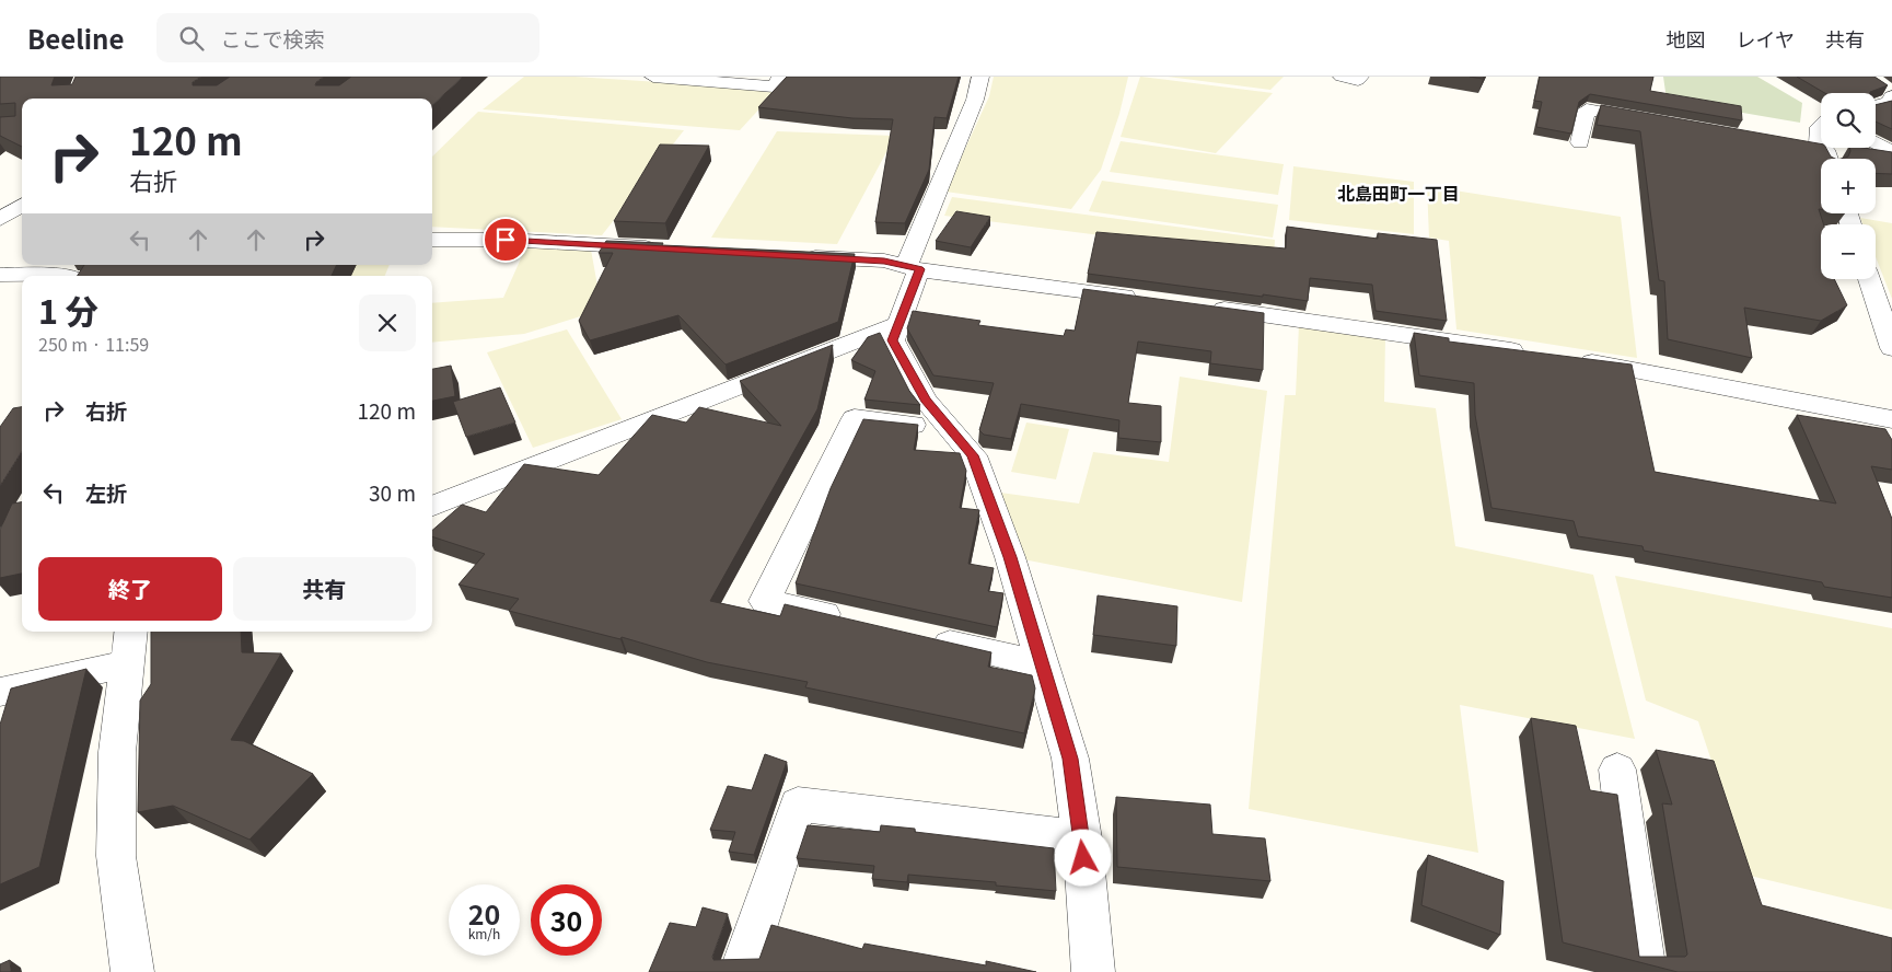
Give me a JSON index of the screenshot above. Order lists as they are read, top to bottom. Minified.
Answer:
{"districts":["北島田町一丁目"],"page":{"header":"Beeline","search":"ここで検索","nav":["地図","レイヤ","共有"],"map_buttons":["+","−"],"turn":["120 m","右折"],"heading":["1 分","250 m · 11:59"],"list":[{"name":"右折","value":"120 m"},{"name":"左折","value":"30 m"}],"buttons":["終了","共有"],"speed":"20 km/h","limit":"30"}}
